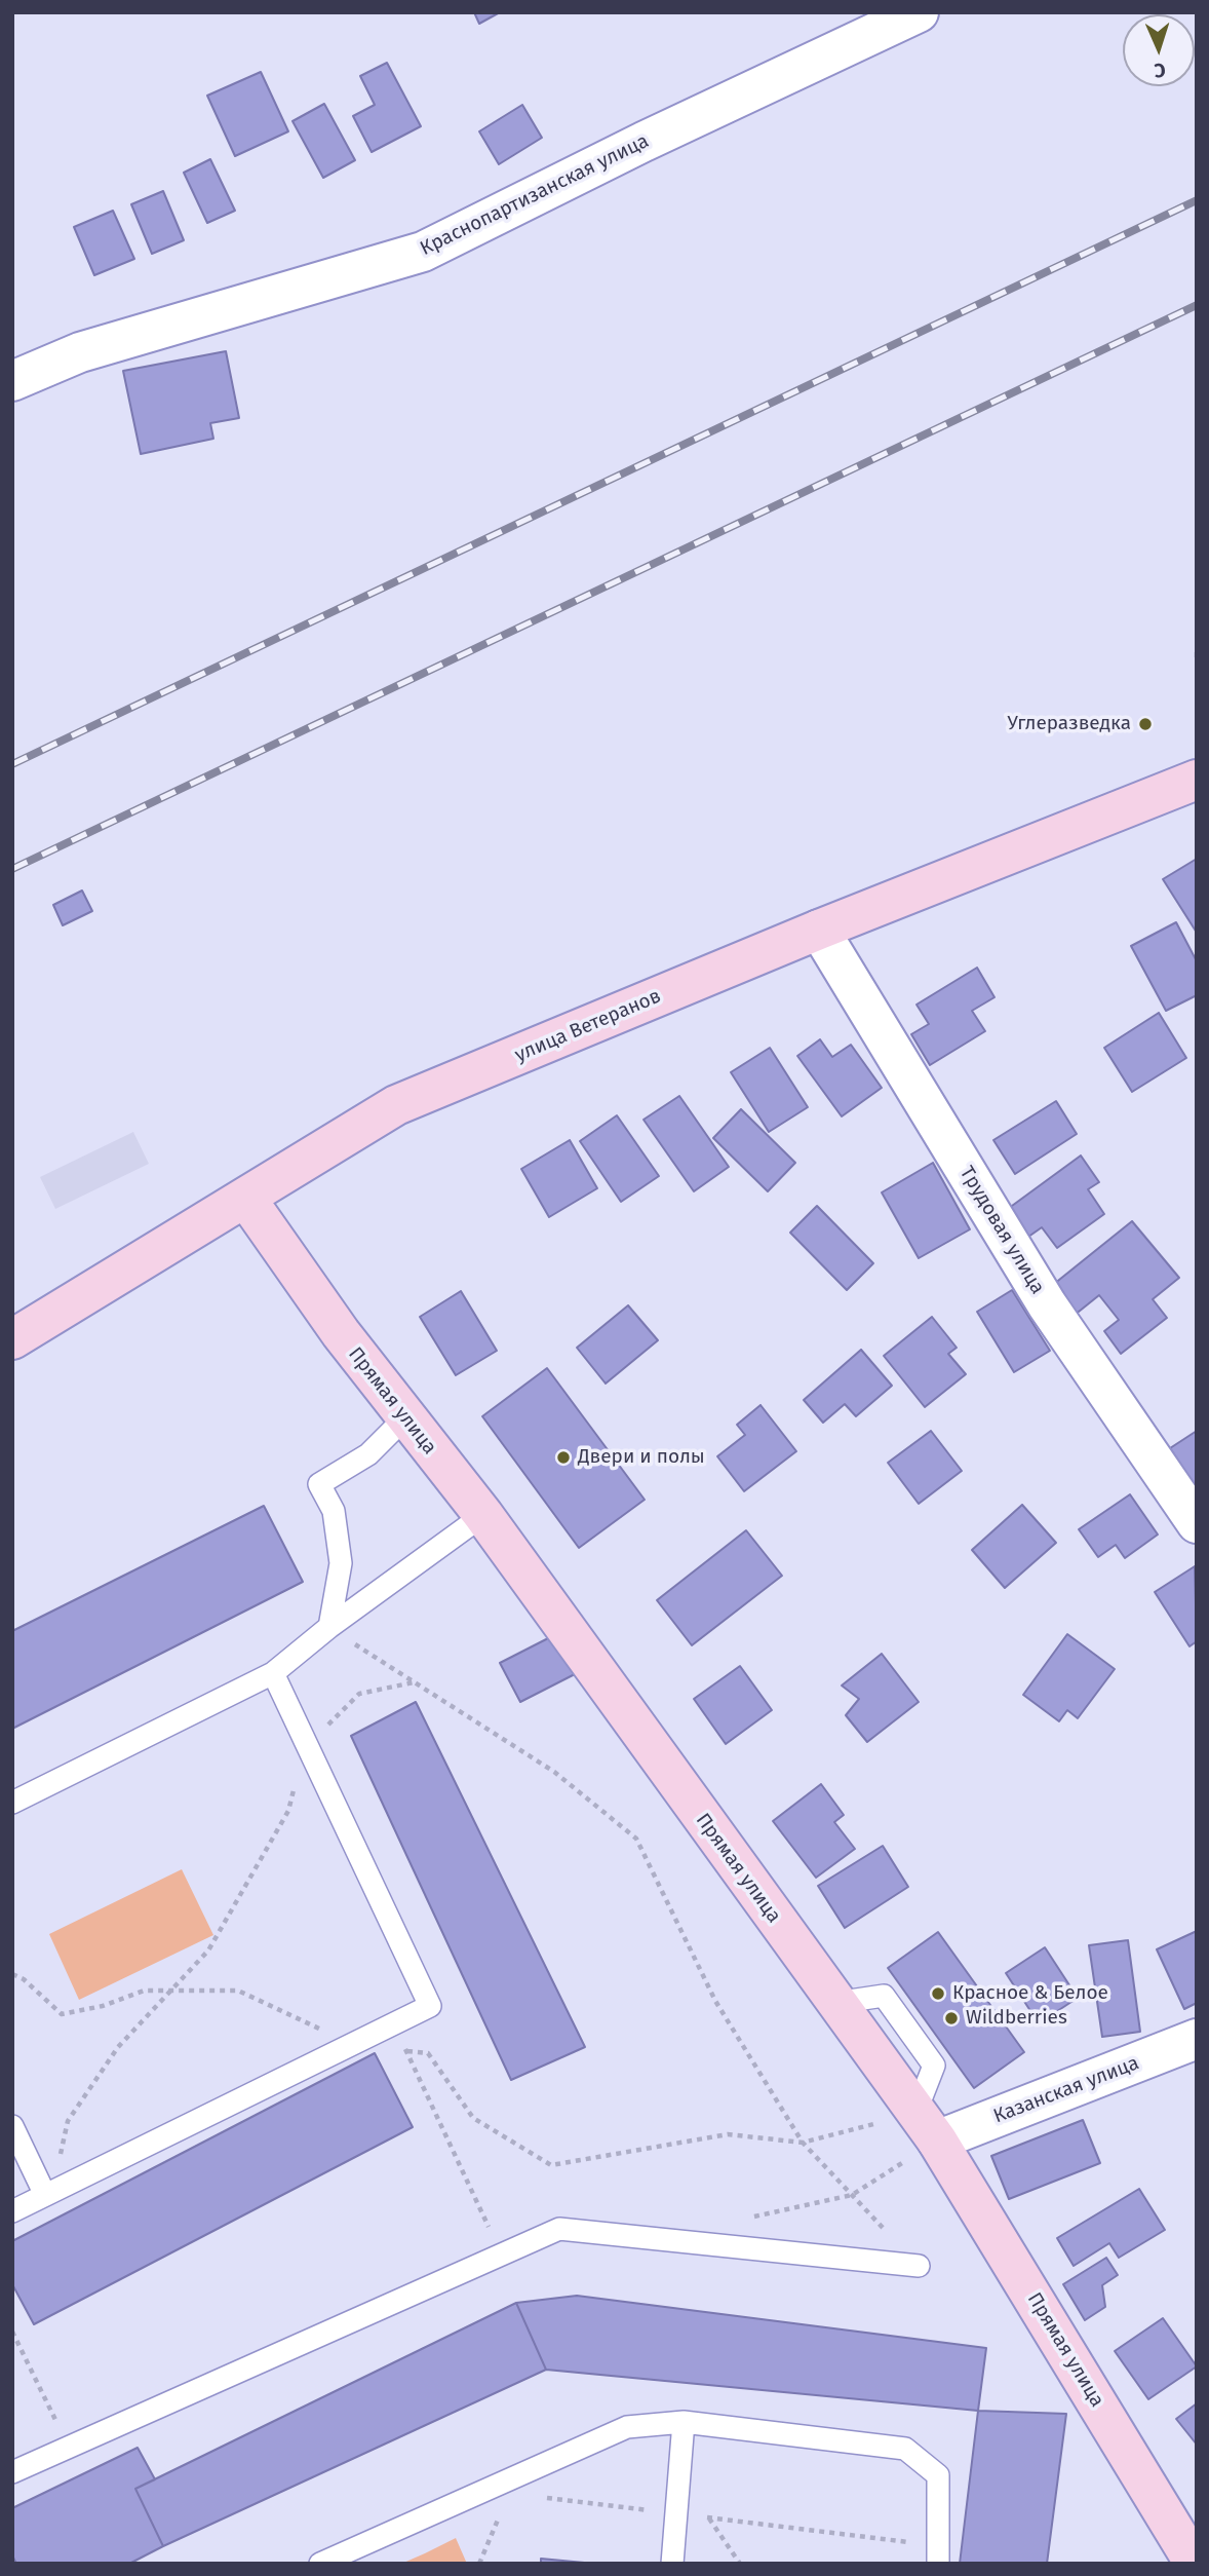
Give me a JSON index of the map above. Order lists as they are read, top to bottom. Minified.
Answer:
{"streets":{"main road":["улица Ветеранов","Прямая улица"],"street":["Краснопартизанская улица","Трудовая улица","Казанская улица"]},"crossings":[["улица Ветеранов","Трудовая улица"],["улица Ветеранов","Прямая улица"],["Прямая улица","Казанская улица"]],"places":["Углеразведка","Двери и полы","Красное & Белое","Wildberries"],"north":"bottom"}
